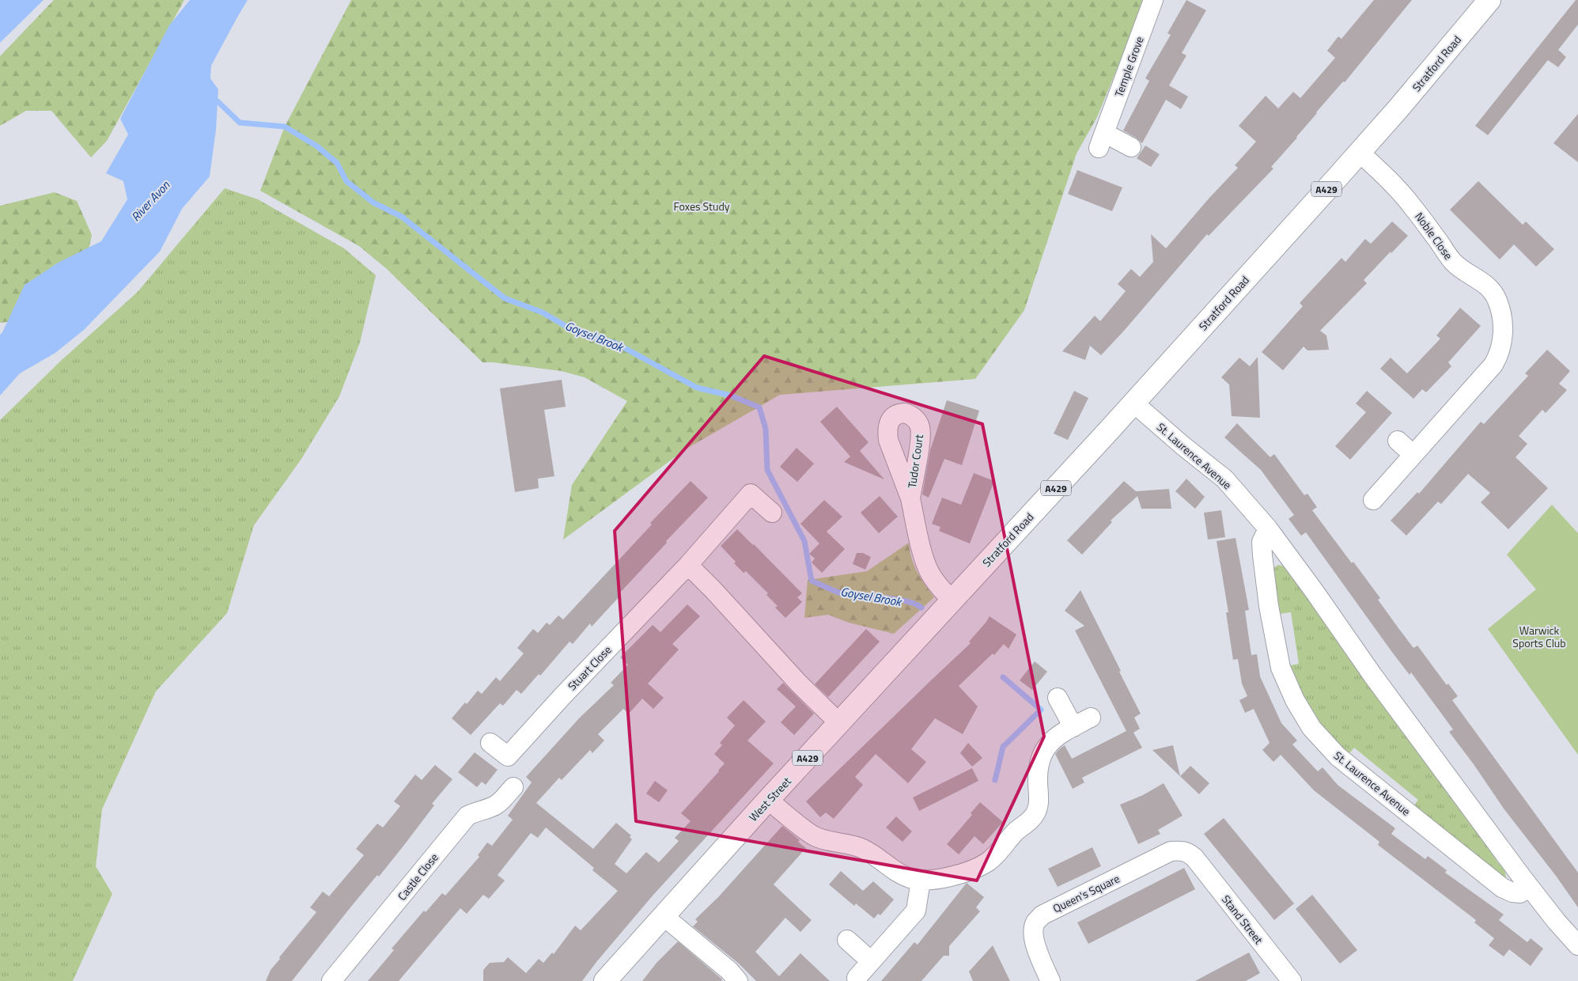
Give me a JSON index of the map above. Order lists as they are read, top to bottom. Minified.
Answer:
{"streets":{"main road":["Stratford Road","A429","West Street"],"street":["Temple Grove","Noble Close","St. Laurence Avenue","Tudor Court","Stuart Close","Castle Close","Queen's Square","Stand Street"]},"crossings":[["Stratford Road","Noble Close"],["Stratford Road","St. Laurence Avenue"],["Stratford Road","Tudor Court"],["Stratford Road","West Street"],["Tudor Court","West Street"],["Queen's Square","Stand Street"]],"water":["River Avon","Goysel Brook"],"parks":["Foxes Study","Warwick Sports Club"]}
